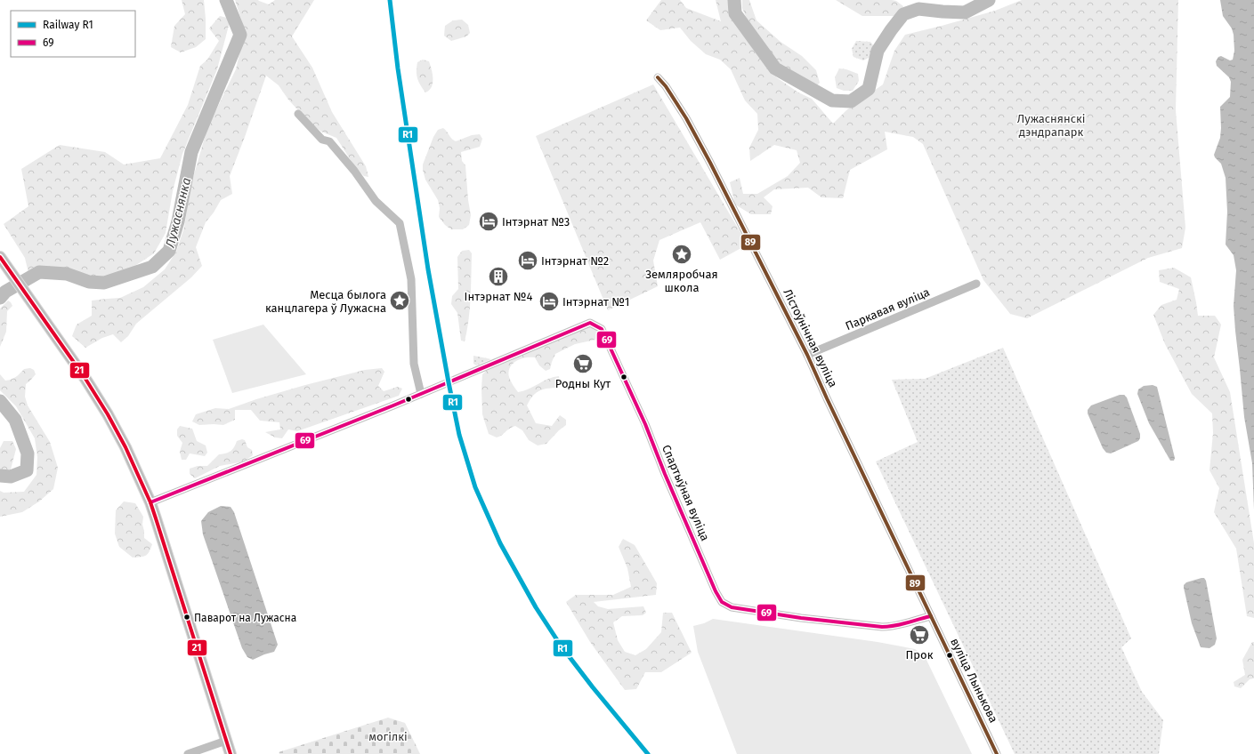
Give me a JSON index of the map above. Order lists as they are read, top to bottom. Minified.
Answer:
{"streets":{"street":["Паркавая вуліца","Лістоўнічная вуліца","Спартыўная вуліца","вуліца Лынькова"]},"crossings":[["Паркавая вуліца","Лістоўнічная вуліца"],["Лістоўнічная вуліца","Спартыўная вуліца"],["Лістоўнічная вуліца","вуліца Лынькова"],["Спартыўная вуліца","вуліца Лынькова"]],"water":["Лужаснянка"],"parks":["Лужаснянскі дэндрапарк","могілкі"],"places":{"hotel":["Інтэрнат №3","Інтэрнат №2","Інтэрнат №1"],"place":["Земляробчая школа","Месца былога канцлагера ў Лужасна"],"building":["Інтэрнат №4"],"supermarket":["Родны Кут","Прок"],"other":["Паварот на Лужасна"]},"lines":["rail line R1","transit line 89","transit line 21","transit line 69"],"legend":["Railway R1","69"]}
